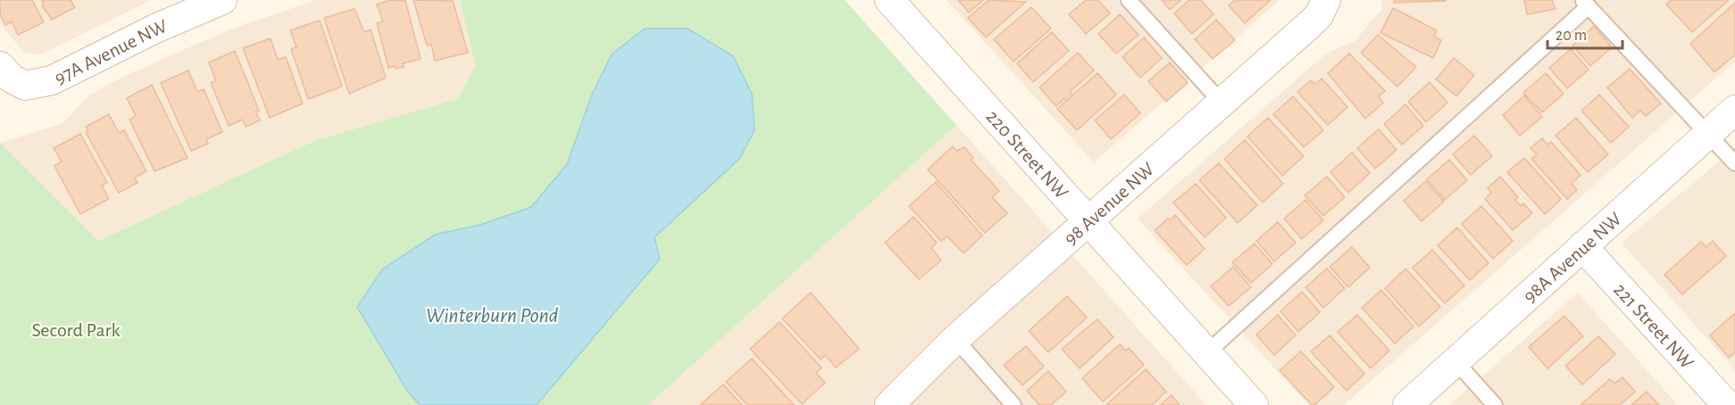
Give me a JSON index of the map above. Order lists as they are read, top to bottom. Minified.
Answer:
{"streets":{"street":["97A Avenue NW","220 Street NW","98 Avenue NW","98A Avenue NW","221 Street NW"]},"crossings":[["220 Street NW","98 Avenue NW"],["98A Avenue NW","221 Street NW"]],"water":["Winterburn Pond"],"parks":["Secord Park"],"scale_bar":"20 m"}
